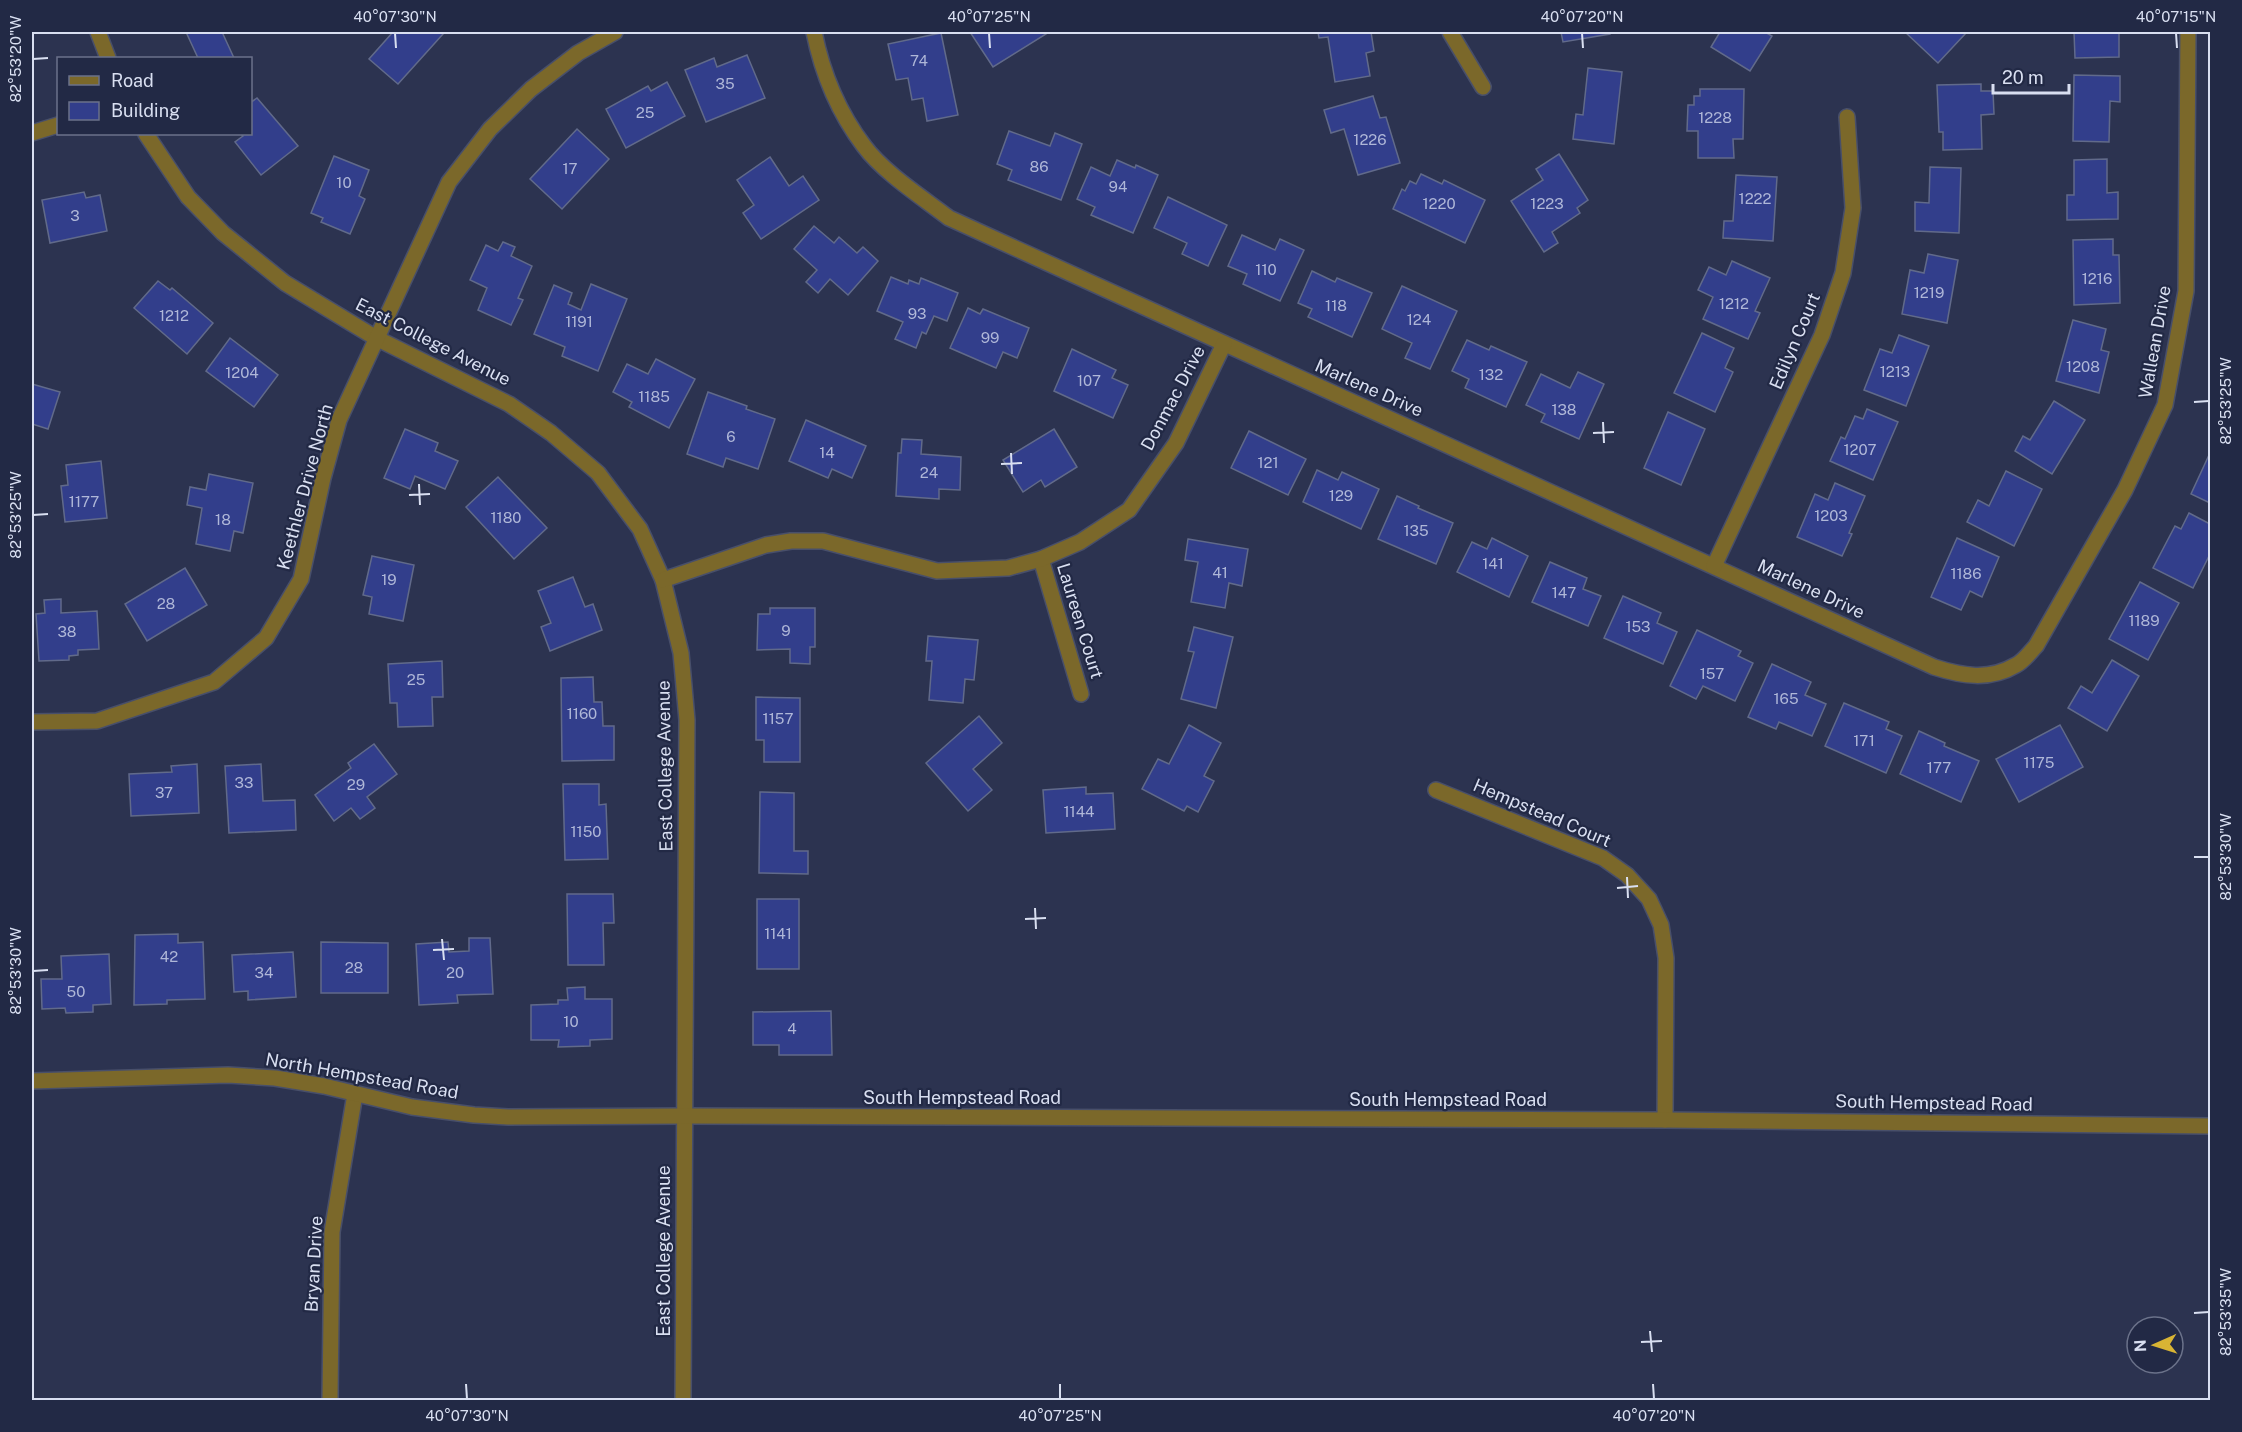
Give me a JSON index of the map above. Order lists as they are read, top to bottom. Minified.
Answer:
{"streets":{"street":["Edilyn Court","East College Avenue","Wallean Drive","Marlene Drive","Donmac Drive","Keethler Drive North","Laureen Court","Hempstead Court","North Hempstead Road","South Hempstead Road","Bryan Drive"]},"crossings":[["Edilyn Court","Marlene Drive"],["East College Avenue","Donmac Drive"],["East College Avenue","Keethler Drive North"],["East College Avenue","North Hempstead Road"],["East College Avenue","South Hempstead Road"],["Wallean Drive","Marlene Drive"],["Marlene Drive","Donmac Drive"],["Donmac Drive","Laureen Court"],["Hempstead Court","South Hempstead Road"],["North Hempstead Road","South Hempstead Road"],["North Hempstead Road","Bryan Drive"]],"house_numbers":["74","35","25","1228","1226","86","17","10","94","1222","1220","1223","3","110","1216","1219","1212","118","93","1212","124","1191","99","1208","1213","1204","132","107","1185","138","6","1207","14","121","24","129","1177","1203","1180","18","135","141","41","1186","19","147","28","1189","153","9","38","157","25","165","1160","1157","171","1175","177","33","29","37","1144","1150","1141","42","28","34","20","50","10","4"],"legend":["Road","Building"],"scale_bar":"20 m","north":"left","coordinates":["40°07'30\"N","40°07'25\"N","40°07'20\"N","40°07'15\"N","82°53'20\"W","82°53'25\"W","82°53'30\"W","82°53'35\"W"]}
